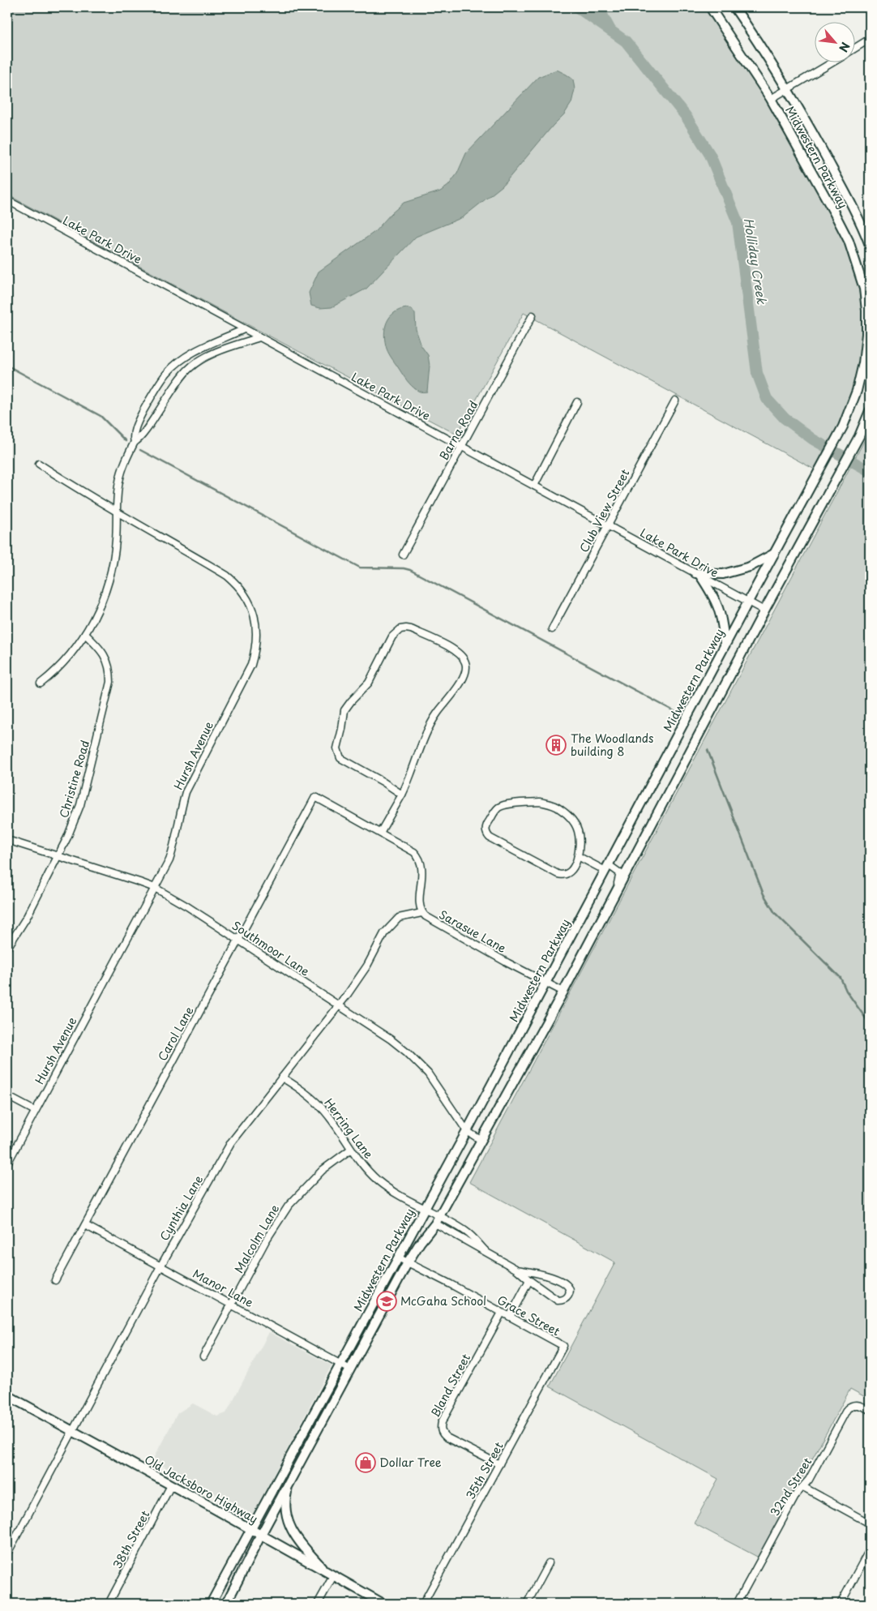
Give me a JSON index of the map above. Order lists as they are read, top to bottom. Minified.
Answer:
{"streets":{"main road":["Midwestern Parkway","Old Jacksboro Highway"],"street":["Lake Park Drive","Barna Road","Club View Street","Hursh Avenue","Christine Road","Sarasue Lane","Southmoor Lane","Carol Lane","Herring Lane","Cynthia Lane","Malcolm Lane","Manor Lane","Grace Street","Bland Street","35th Street","32nd Street","38th Street"]},"crossings":[["Midwestern Parkway","Lake Park Drive"],["Midwestern Parkway","Sarasue Lane"],["Midwestern Parkway","Southmoor Lane"],["Midwestern Parkway","Herring Lane"],["Midwestern Parkway","Manor Lane"],["Midwestern Parkway","Grace Street"],["Midwestern Parkway","Old Jacksboro Highway"],["Lake Park Drive","Barna Road"],["Lake Park Drive","Club View Street"],["Hursh Avenue","Southmoor Lane"],["Christine Road","Southmoor Lane"],["Sarasue Lane","Carol Lane"],["Sarasue Lane","Cynthia Lane"],["Southmoor Lane","Carol Lane"],["Southmoor Lane","Cynthia Lane"],["Carol Lane","Manor Lane"],["Herring Lane","Cynthia Lane"],["Herring Lane","Malcolm Lane"],["Cynthia Lane","Manor Lane"],["Cynthia Lane","Old Jacksboro Highway"],["Malcolm Lane","Manor Lane"],["Grace Street","Bland Street"],["Grace Street","35th Street"],["Bland Street","35th Street"],["Old Jacksboro Highway","38th Street"]],"water":["Holliday Creek"],"places":{"building":["The Woodlands building 8"],"school or university":["McGaha School"],"shop":["Dollar Tree"]},"north":"bottom right"}
